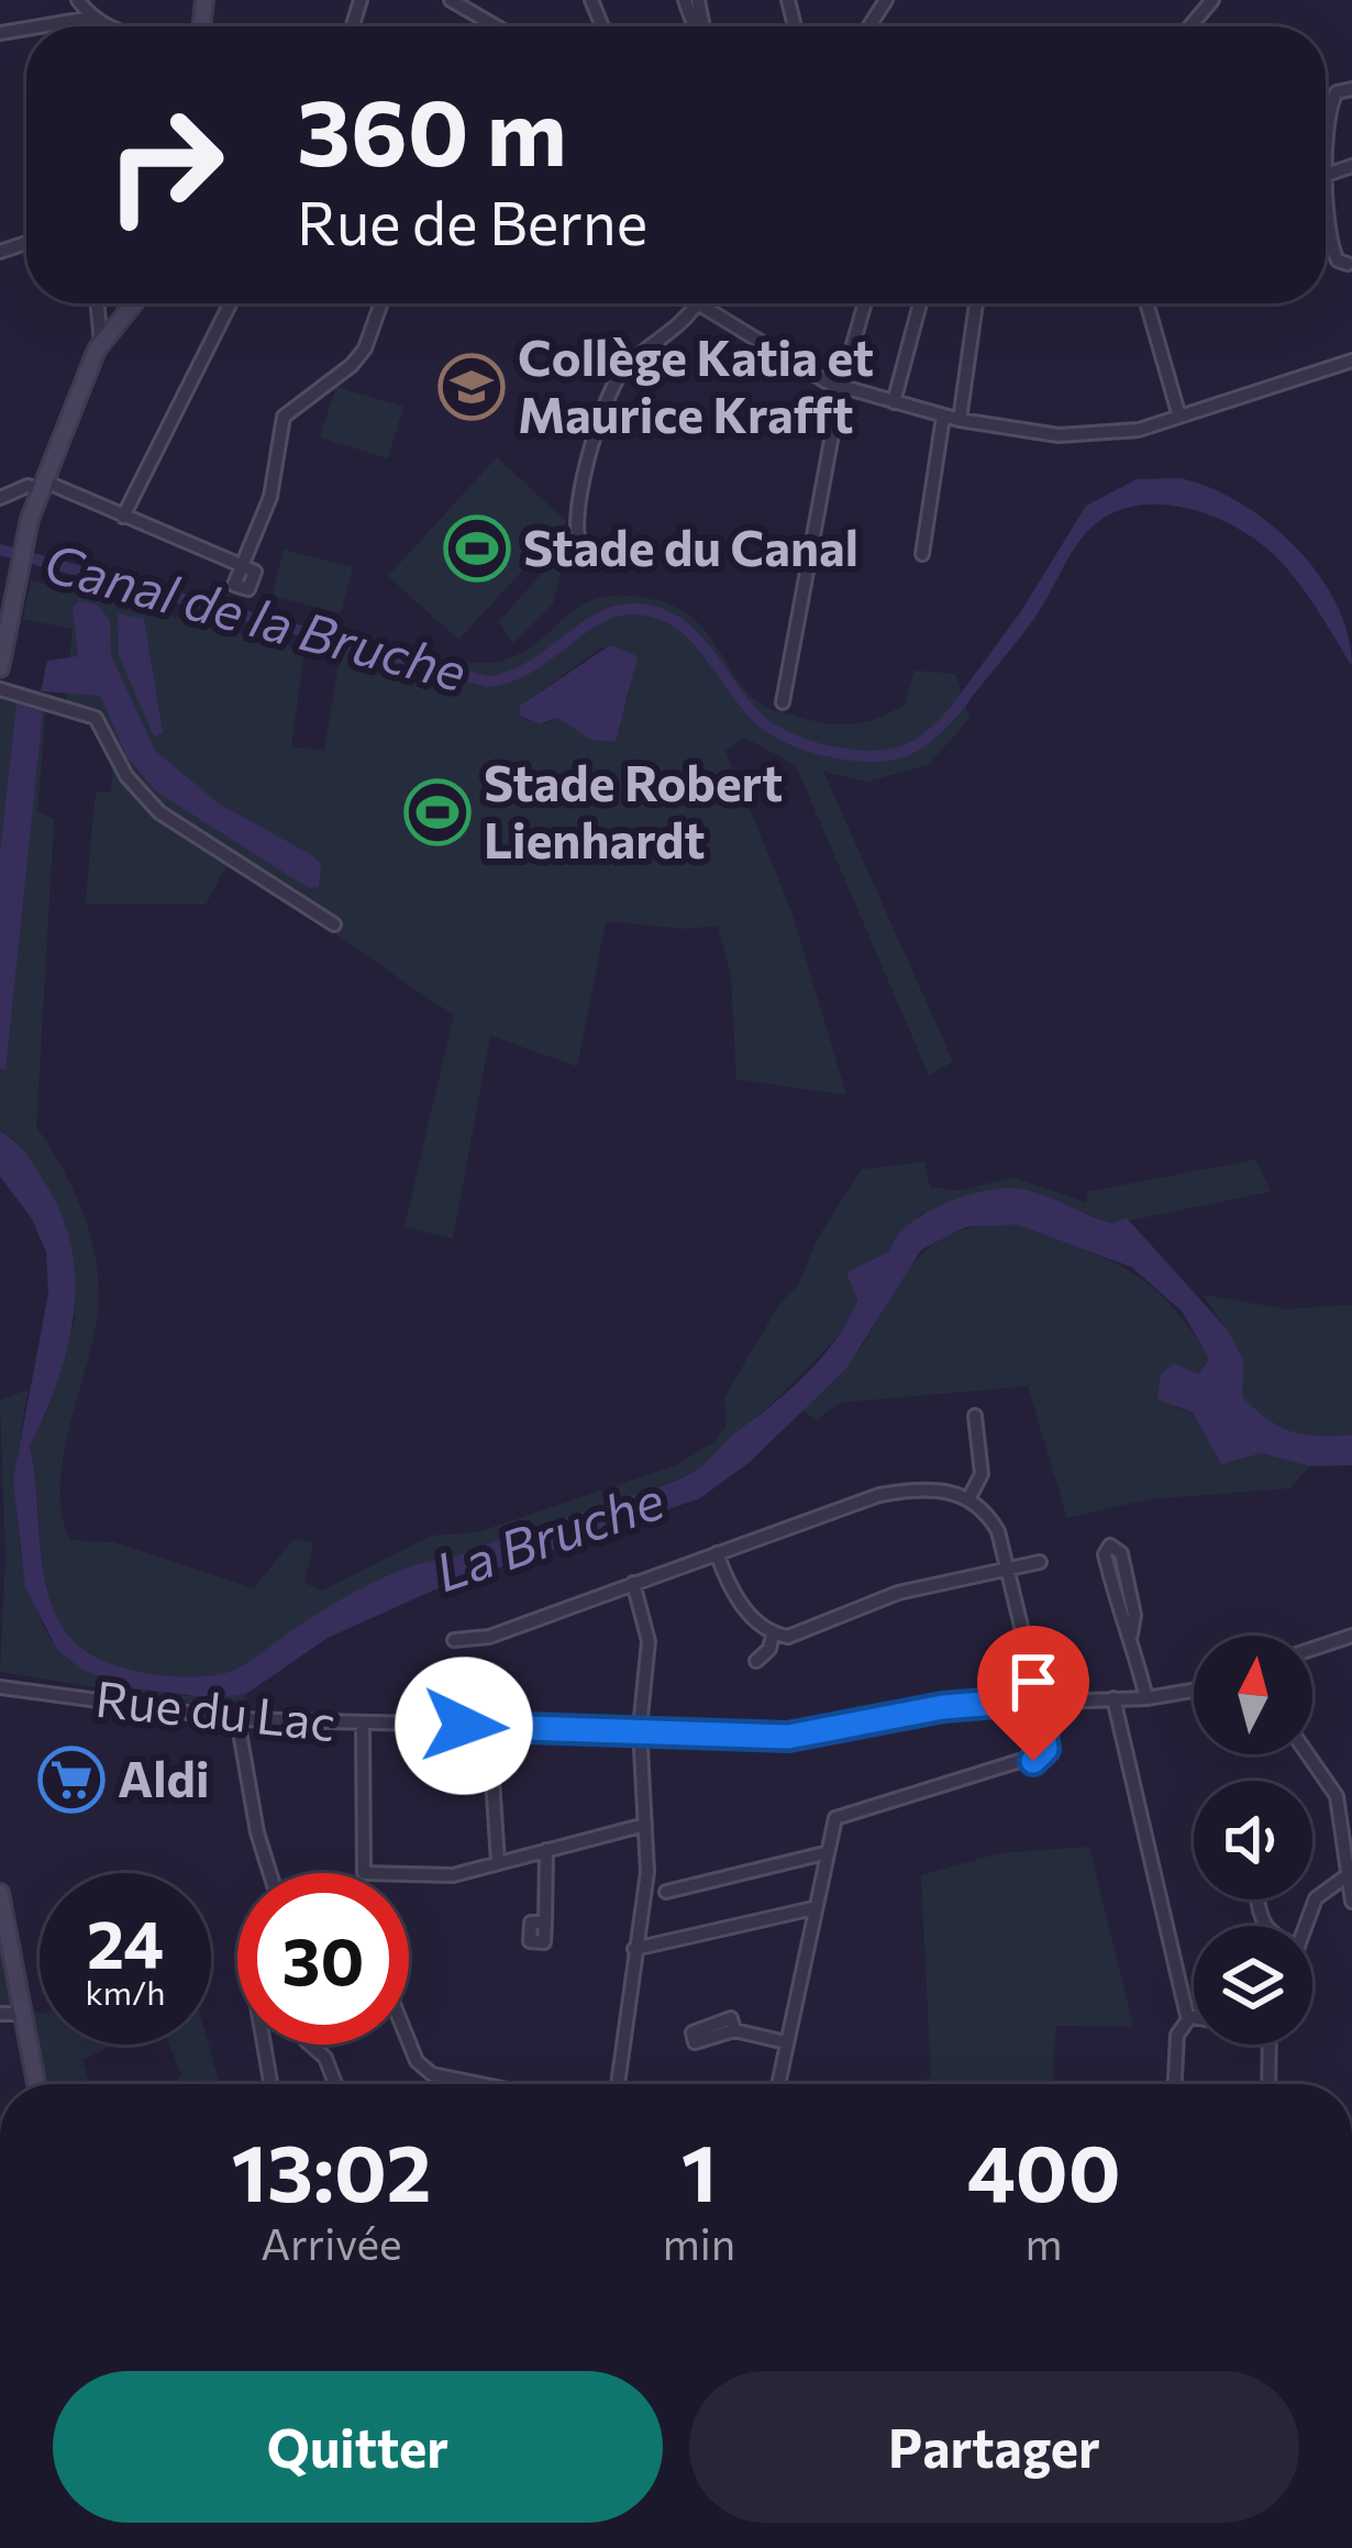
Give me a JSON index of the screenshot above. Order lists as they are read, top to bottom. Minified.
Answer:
{"streets":{"street":["Rue du Lac"]},"water":["Canal de la Bruche","La Bruche"],"places":{"school or university":["Collège Katia et Maurice Krafft"],"sports":["Stade du Canal","Stade Robert Lienhardt"],"supermarket":["Aldi"]},"north":"top","page":{"turn":["360 m","Rue de Berne"],"speed":"24 km/h","limit":"30","eta":["13:02","Arrivée","1","min","400","m"],"buttons":["Quitter","Partager"]}}
